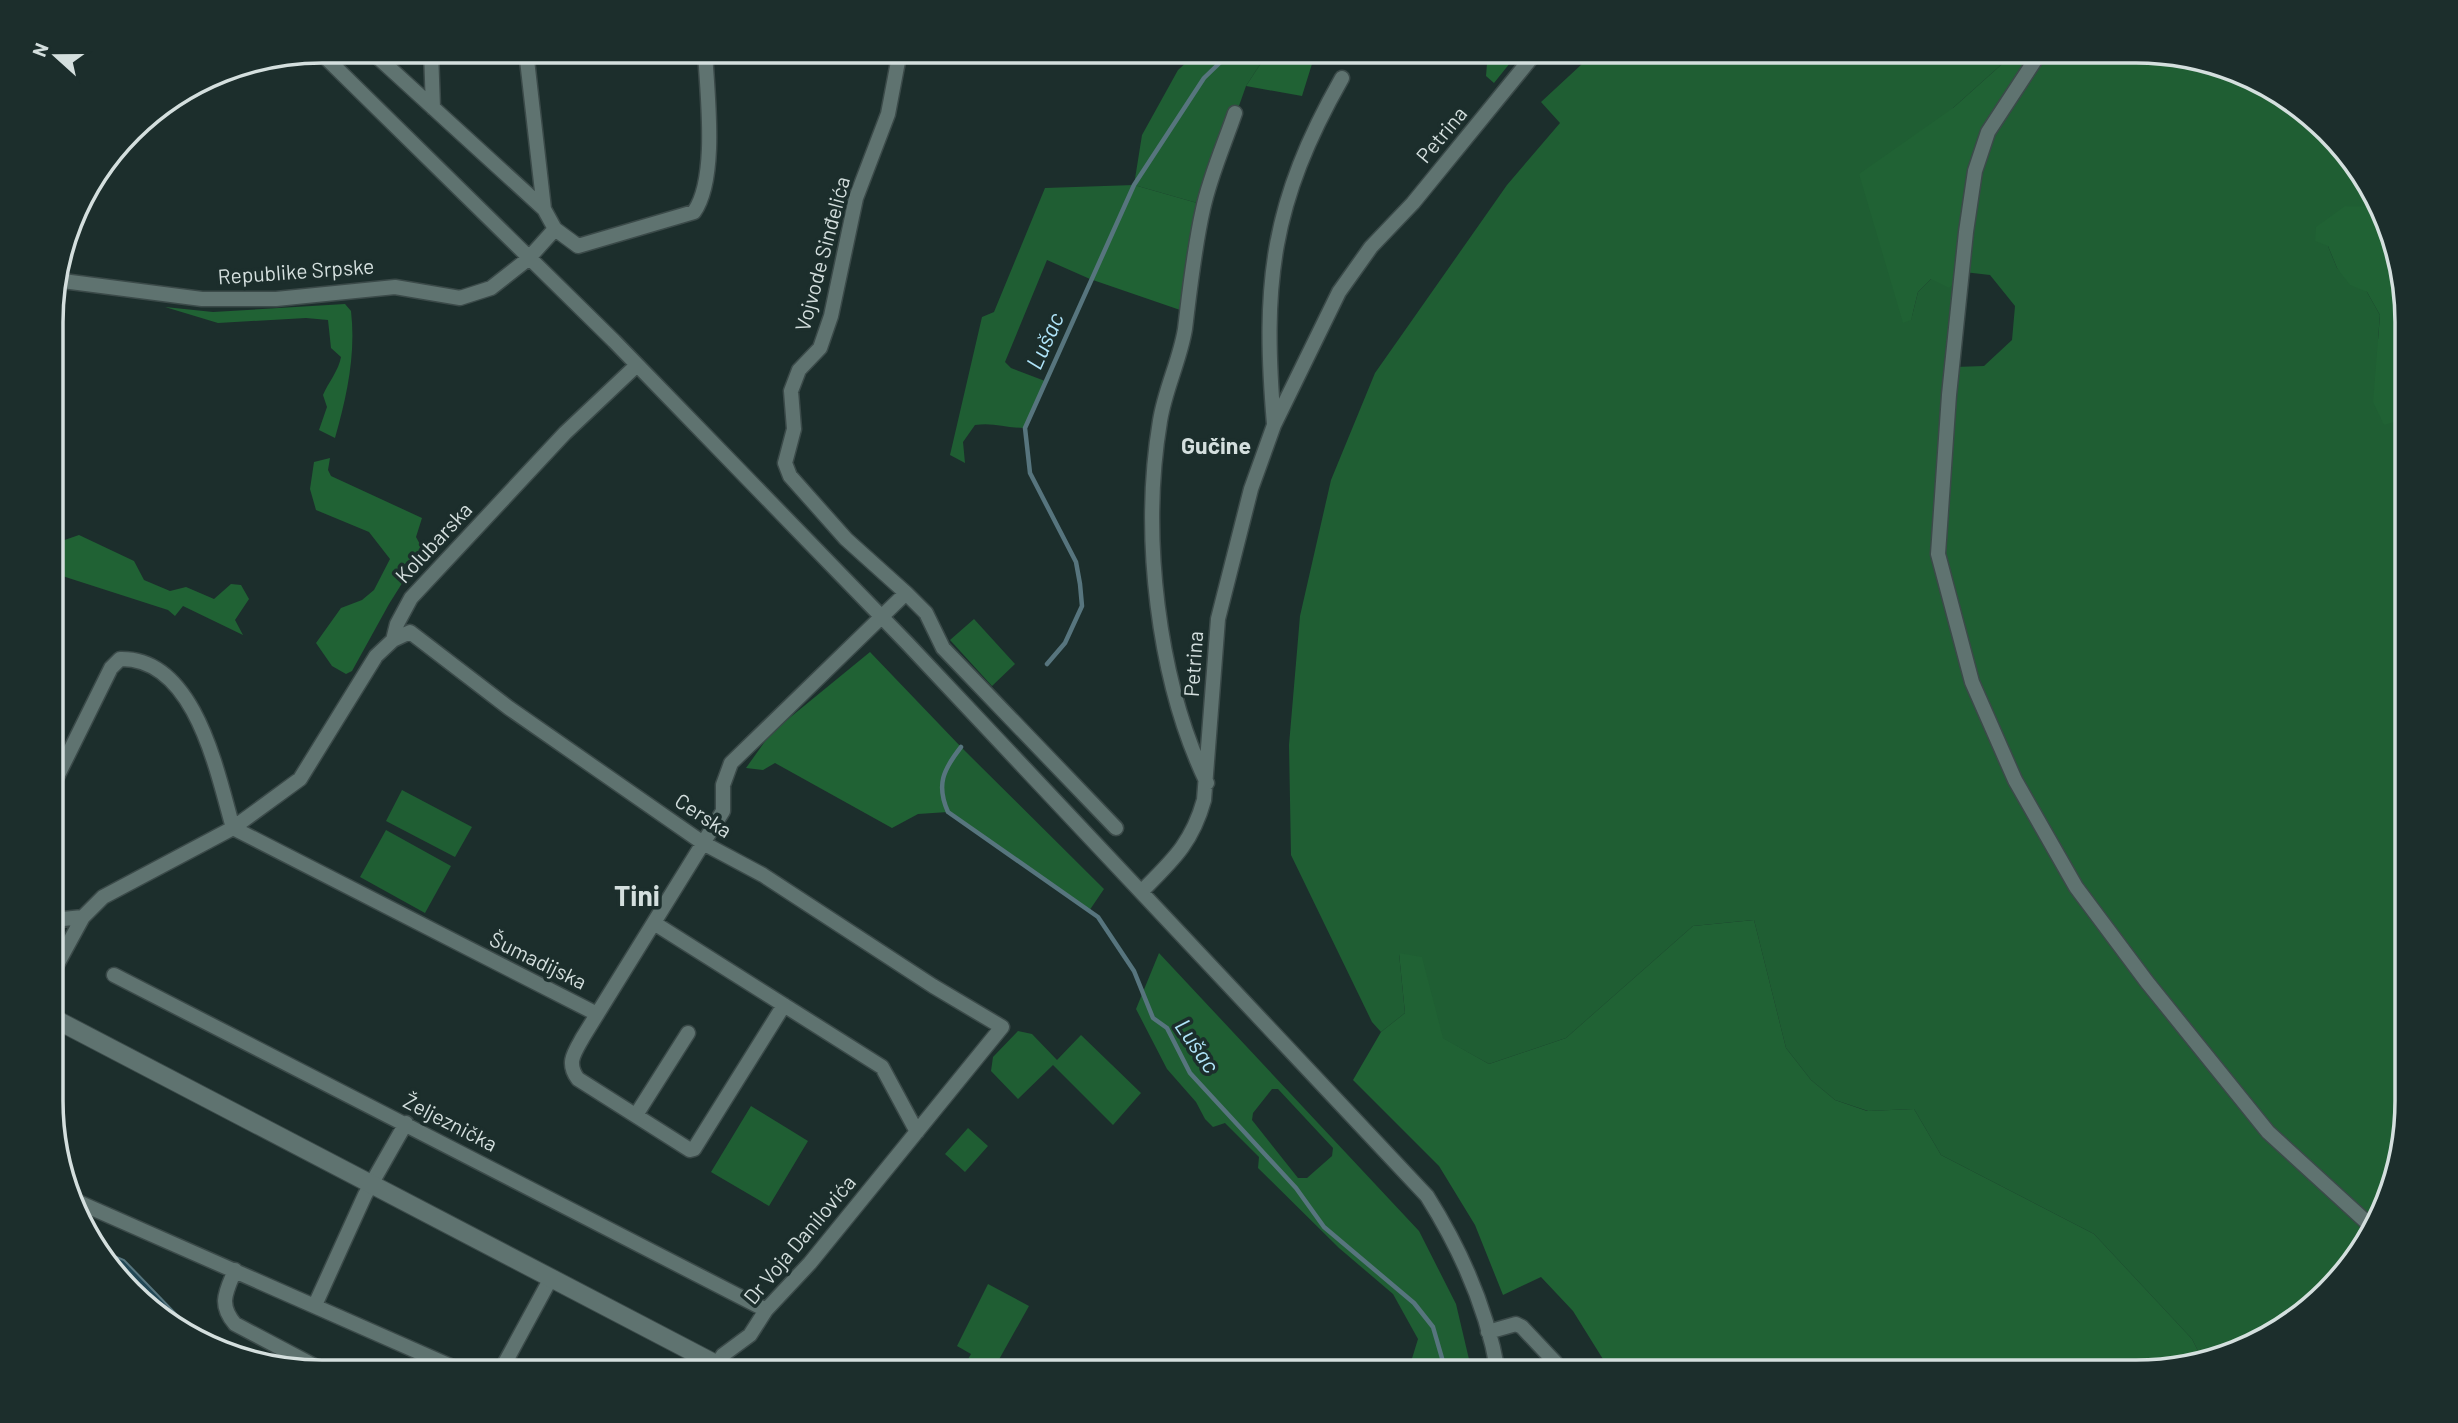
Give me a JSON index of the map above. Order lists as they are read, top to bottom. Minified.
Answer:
{"streets":{"street":["Petrina","Vojvode Sinđelića","Republike Srpske","Kolubarska","Cerska","Šumadijska","Željeznička","Dr Voja Danilovića"]},"crossings":[["Kolubarska","Cerska"],["Kolubarska","Šumadijska"],["Cerska","Dr Voja Danilovića"],["Željeznička","Dr Voja Danilovića"]],"districts":["Gučine","Tini"],"water":["Lušac"],"north":"left"}
